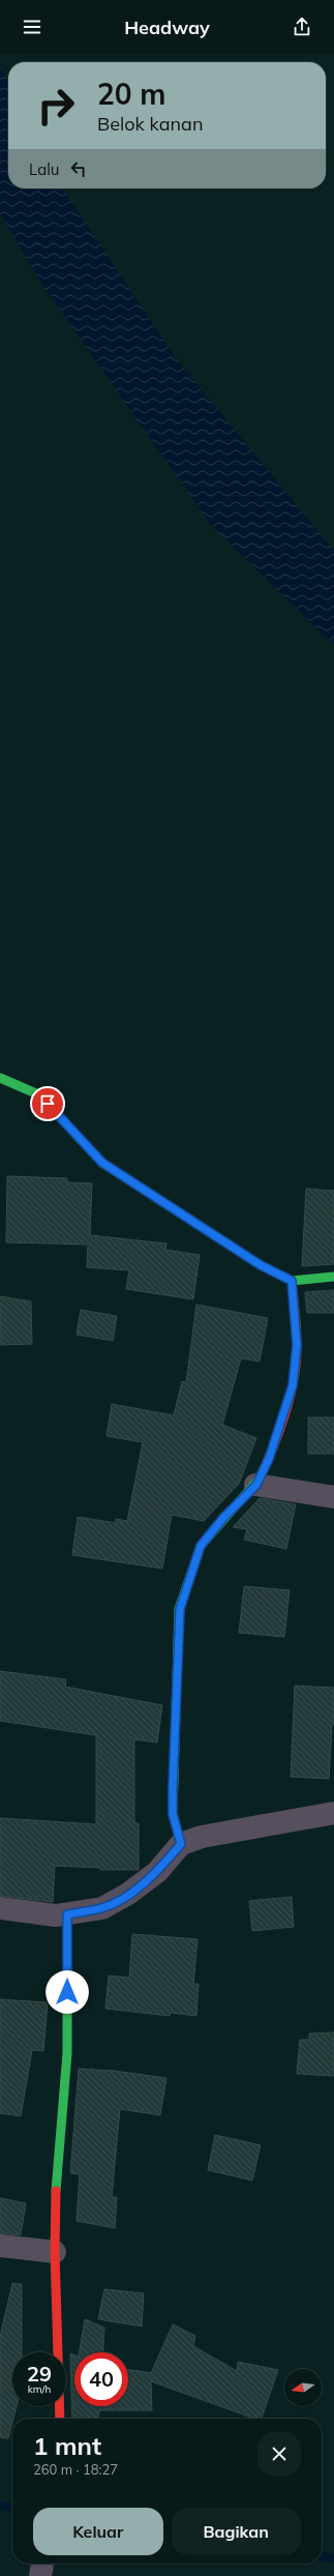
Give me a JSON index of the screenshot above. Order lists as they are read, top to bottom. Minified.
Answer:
{"north":"left","page":{"header":"Headway","turn":["20 m","Belok kanan"],"then":"Lalu","speed":"29 km/h","limit":"40","heading":["1 mnt","260 m · 18:27"],"buttons":["Keluar","Bagikan"]}}
